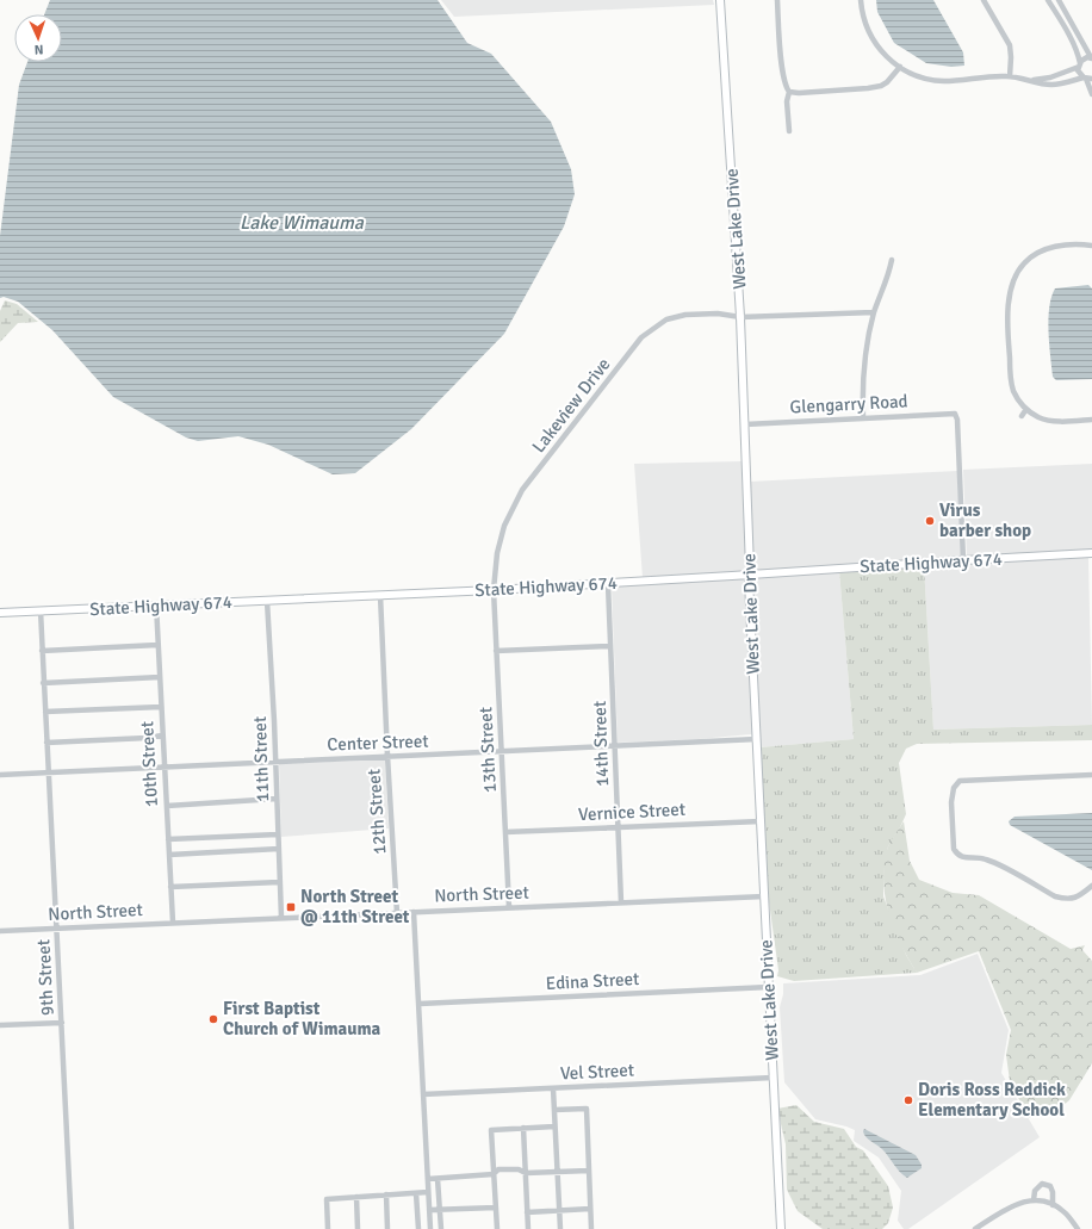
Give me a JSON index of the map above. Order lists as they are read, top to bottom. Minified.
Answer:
{"streets":{"street":["West Lake Drive","Glengarry Road","Lakeview Drive","State Highway 674","Center Street","14th Street","13th Street","11th Street","10th Street","12th Street","Vernice Street","North Street","9th Street","Edina Street","Vel Street"]},"crossings":[["West Lake Drive","Glengarry Road"],["West Lake Drive","Lakeview Drive"],["West Lake Drive","State Highway 674"],["West Lake Drive","Center Street"],["West Lake Drive","Vernice Street"],["West Lake Drive","North Street"],["West Lake Drive","Edina Street"],["West Lake Drive","Vel Street"],["Glengarry Road","State Highway 674"],["Lakeview Drive","State Highway 674"],["Lakeview Drive","13th Street"],["State Highway 674","14th Street"],["State Highway 674","13th Street"],["State Highway 674","11th Street"],["State Highway 674","10th Street"],["State Highway 674","12th Street"],["State Highway 674","9th Street"],["Center Street","14th Street"],["Center Street","13th Street"],["Center Street","11th Street"],["Center Street","10th Street"],["Center Street","12th Street"],["Center Street","9th Street"],["14th Street","Vernice Street"],["14th Street","North Street"],["13th Street","Vernice Street"],["13th Street","North Street"],["11th Street","North Street"],["10th Street","North Street"],["12th Street","North Street"],["North Street","9th Street"]],"water":["Lake Wimauma"],"places":{"other":["Virus barber shop","First Baptist Church of Wimauma","Doris Ross Reddick Elementary School"],"transit":["North Street @ 11th Street"]},"north":"bottom"}
